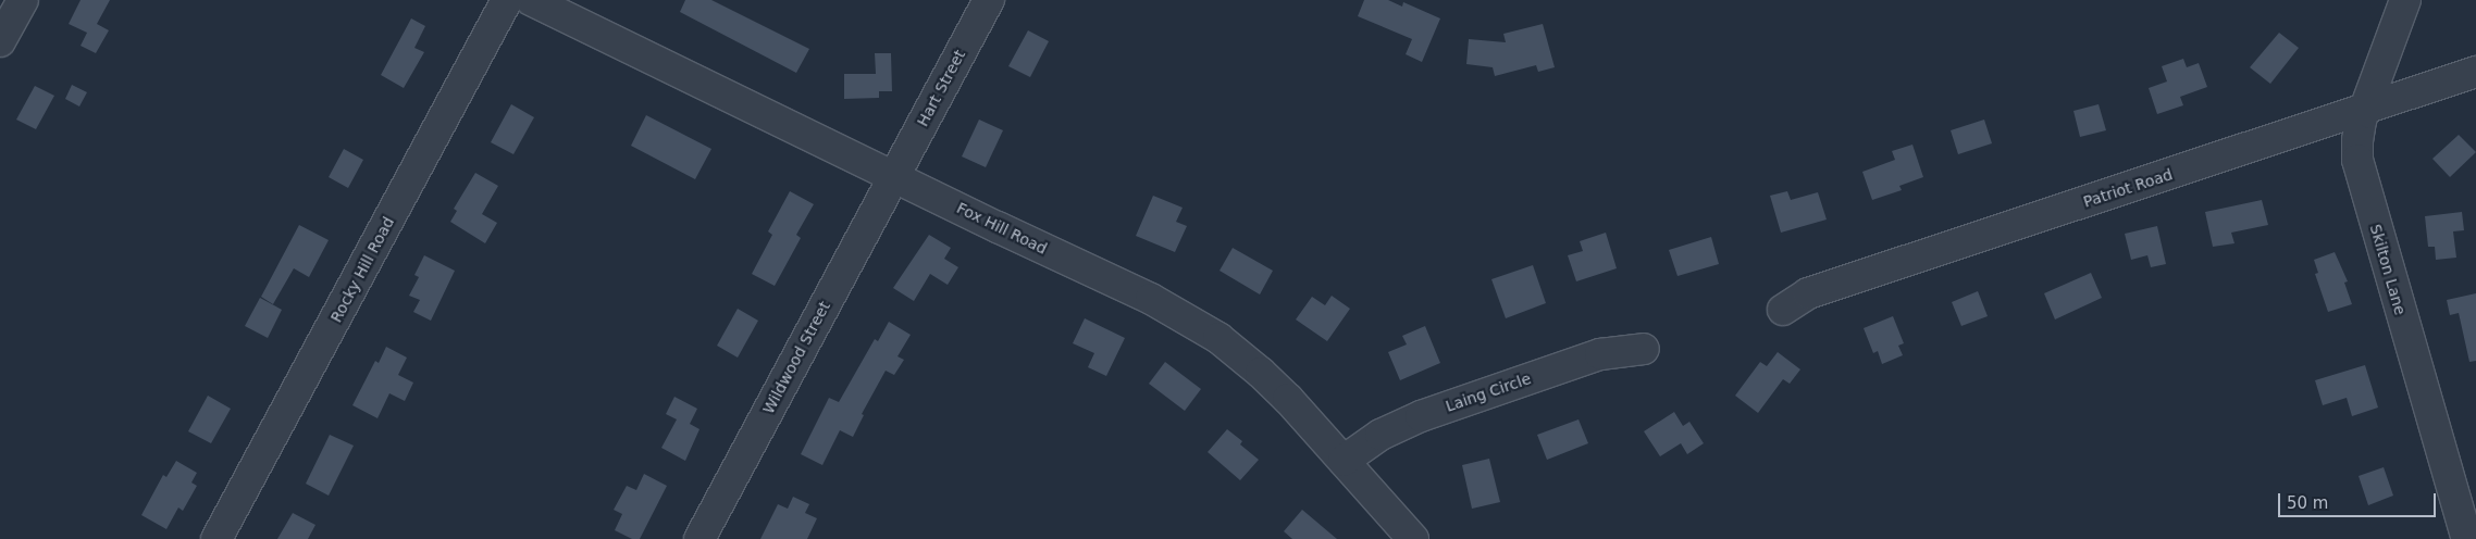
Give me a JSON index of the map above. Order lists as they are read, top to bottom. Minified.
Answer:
{"streets":{"street":["Hart Street","Patriot Road","Fox Hill Road","Rocky Hill Road","Skilton Lane","Wildwood Street","Laing Circle"]},"crossings":[["Hart Street","Fox Hill Road"],["Hart Street","Wildwood Street"],["Patriot Road","Skilton Lane"],["Fox Hill Road","Wildwood Street"],["Fox Hill Road","Laing Circle"]],"scale_bar":"50 m"}
